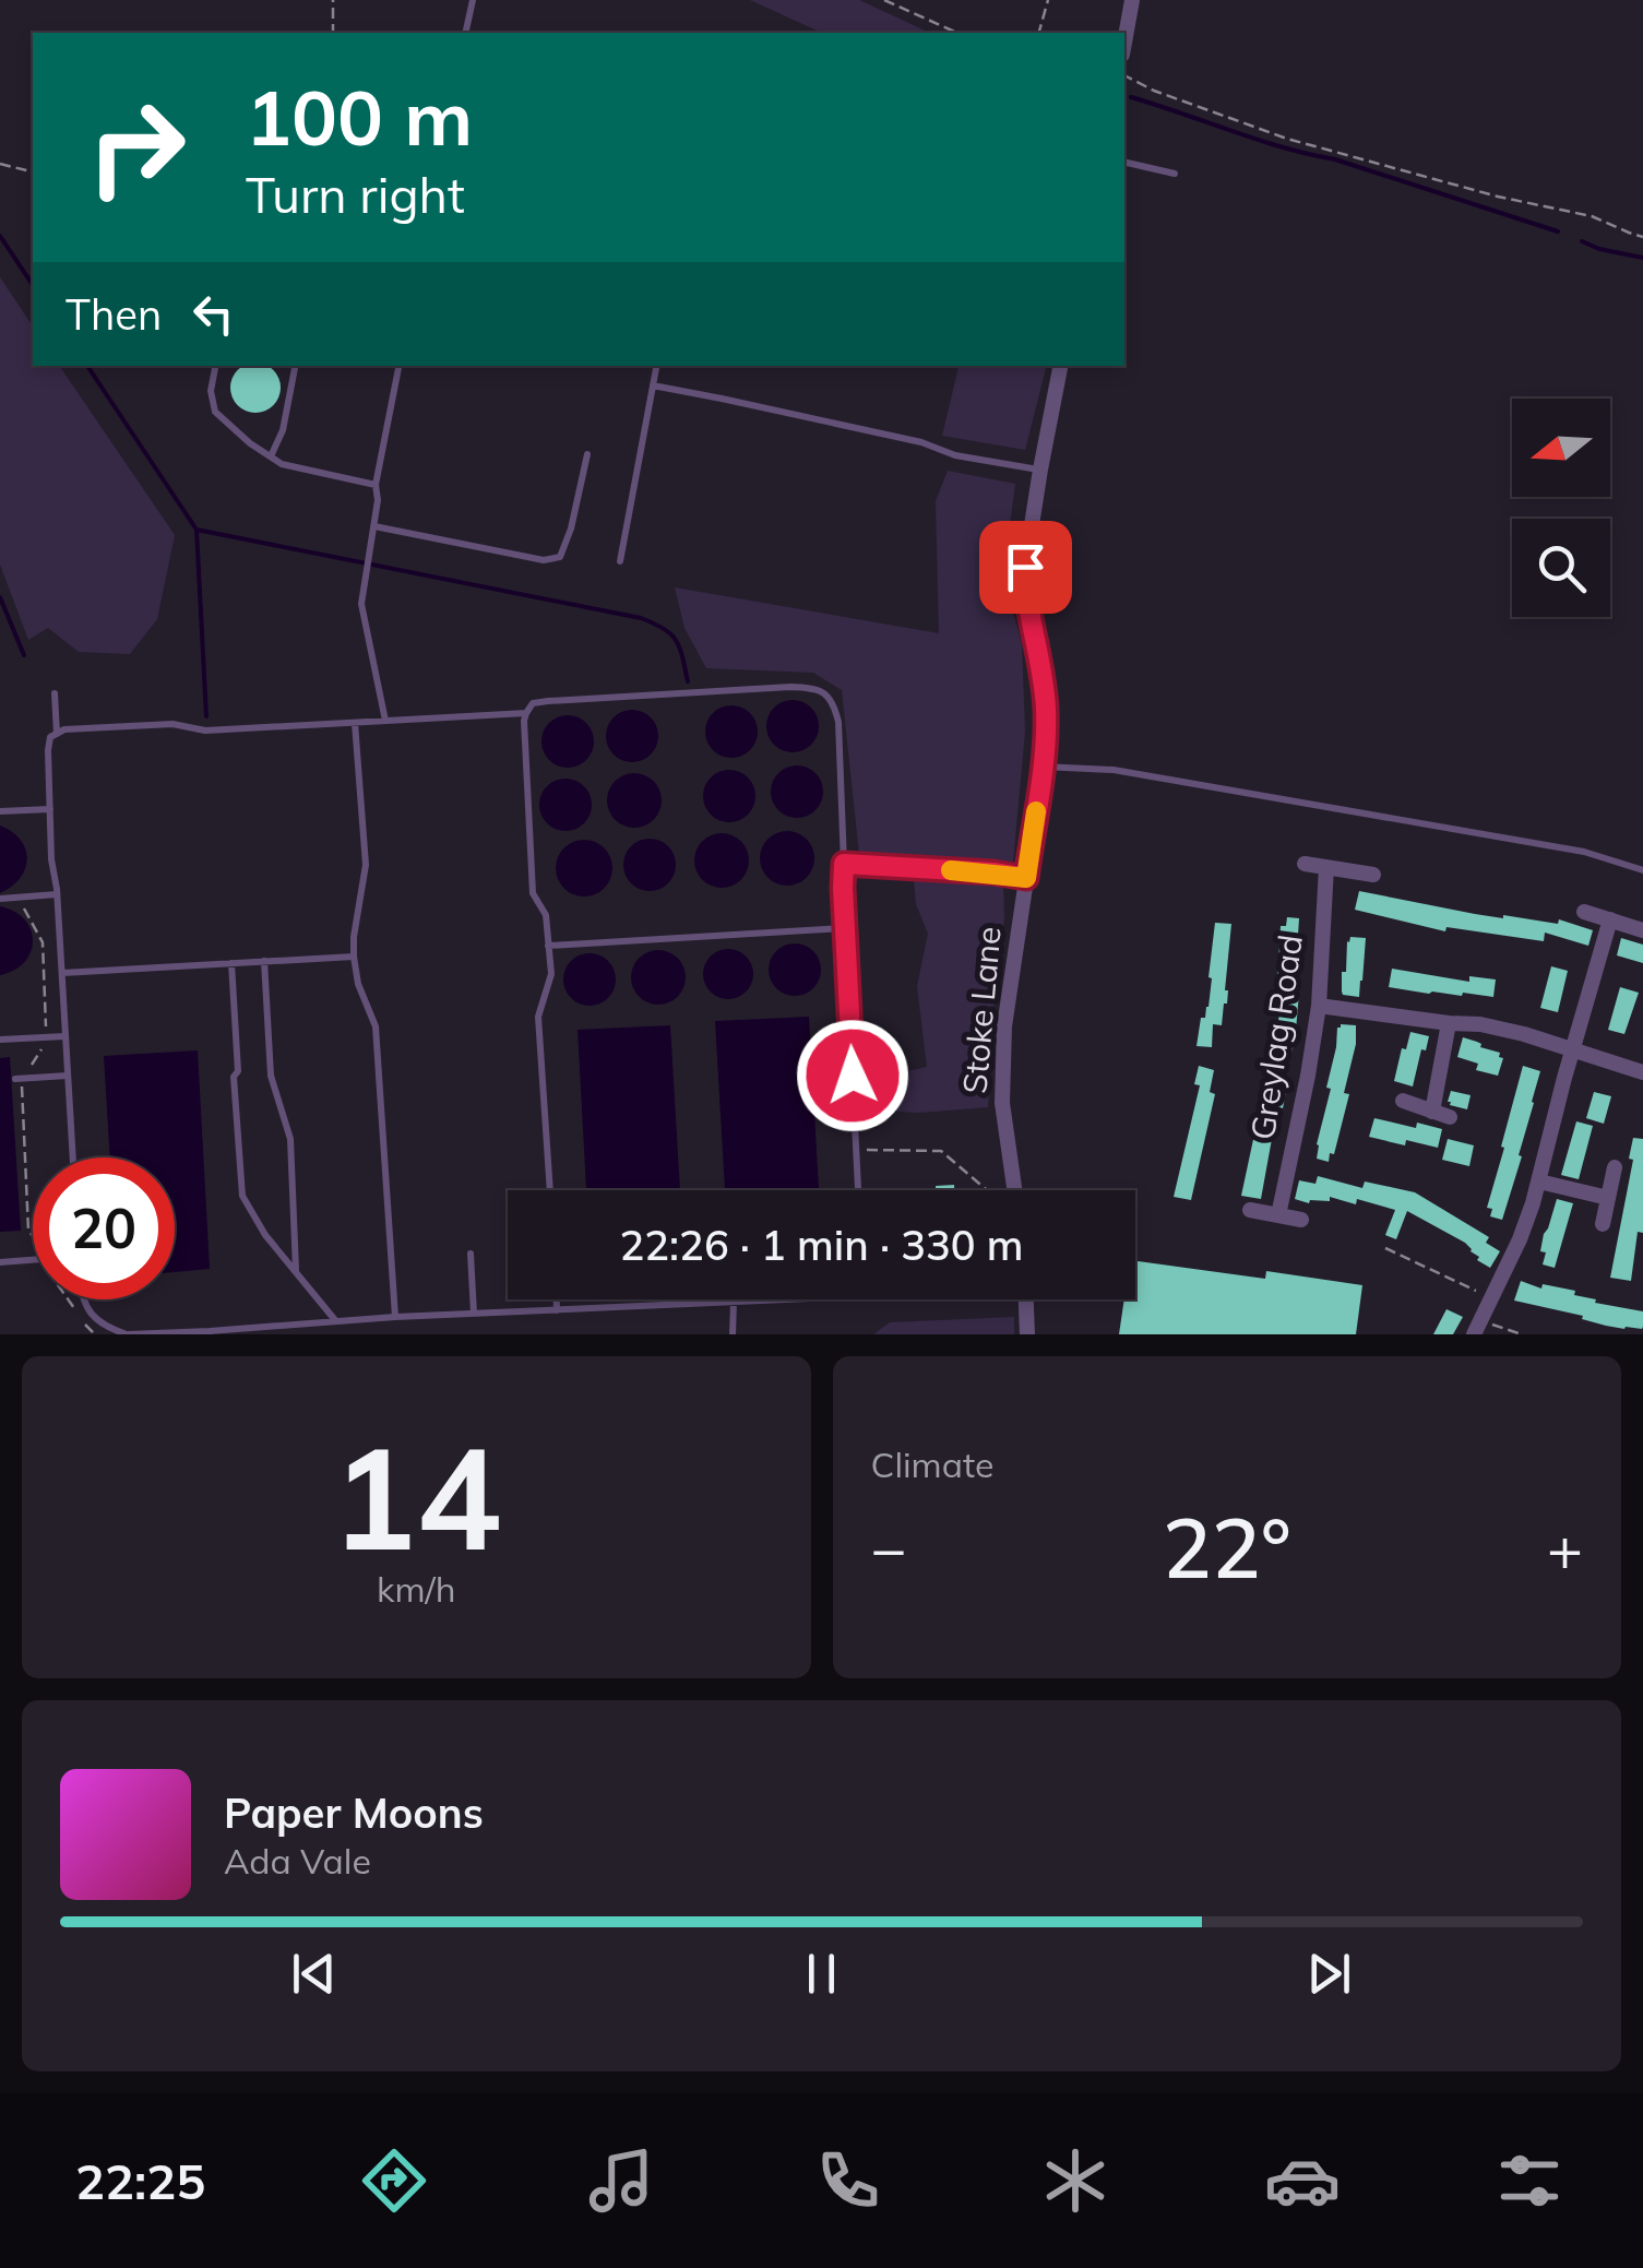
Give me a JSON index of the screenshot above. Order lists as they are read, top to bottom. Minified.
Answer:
{"streets":{"street":["Stoke Lane","Greylag Road"]},"north":"left","page":{"turn":["100 m","Turn right"],"then":"Then","limit":"20","trip":"22:26 · 1 min · 330 m","tile":[["14","km/h"],"Climate"],"heat":["−","22°","+"],"song":["Paper Moons","Ada Vale"],"tabs":"22:25"}}
